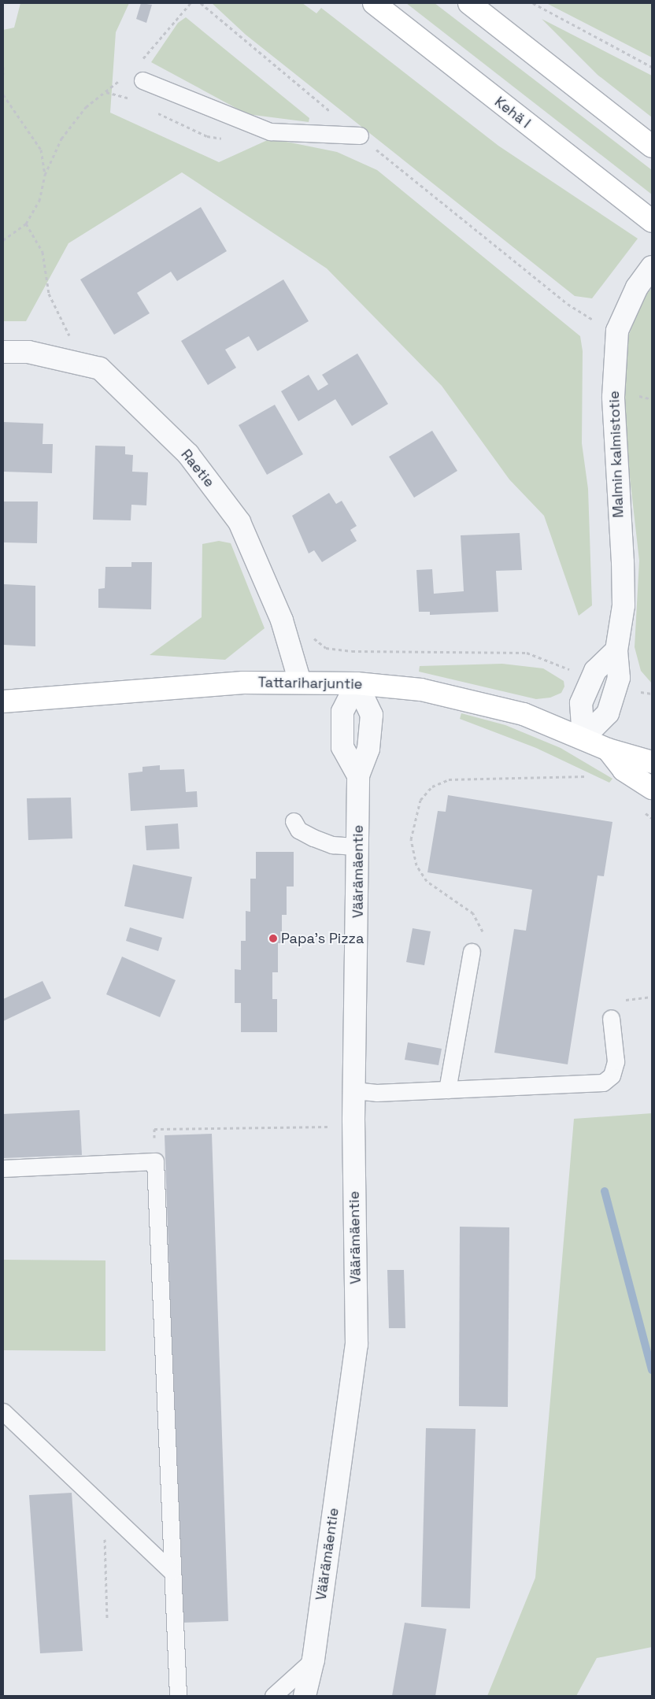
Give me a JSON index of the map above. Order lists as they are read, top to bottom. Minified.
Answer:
{"streets":{"main road":["Kehä I","Tattariharjuntie"],"street":["Malmin kalmistotie","Raetie","Väärämäentie"]},"crossings":[["Malmin kalmistotie","Tattariharjuntie"],["Raetie","Tattariharjuntie"],["Tattariharjuntie","Väärämäentie"]],"places":["Papa's Pizza"]}
